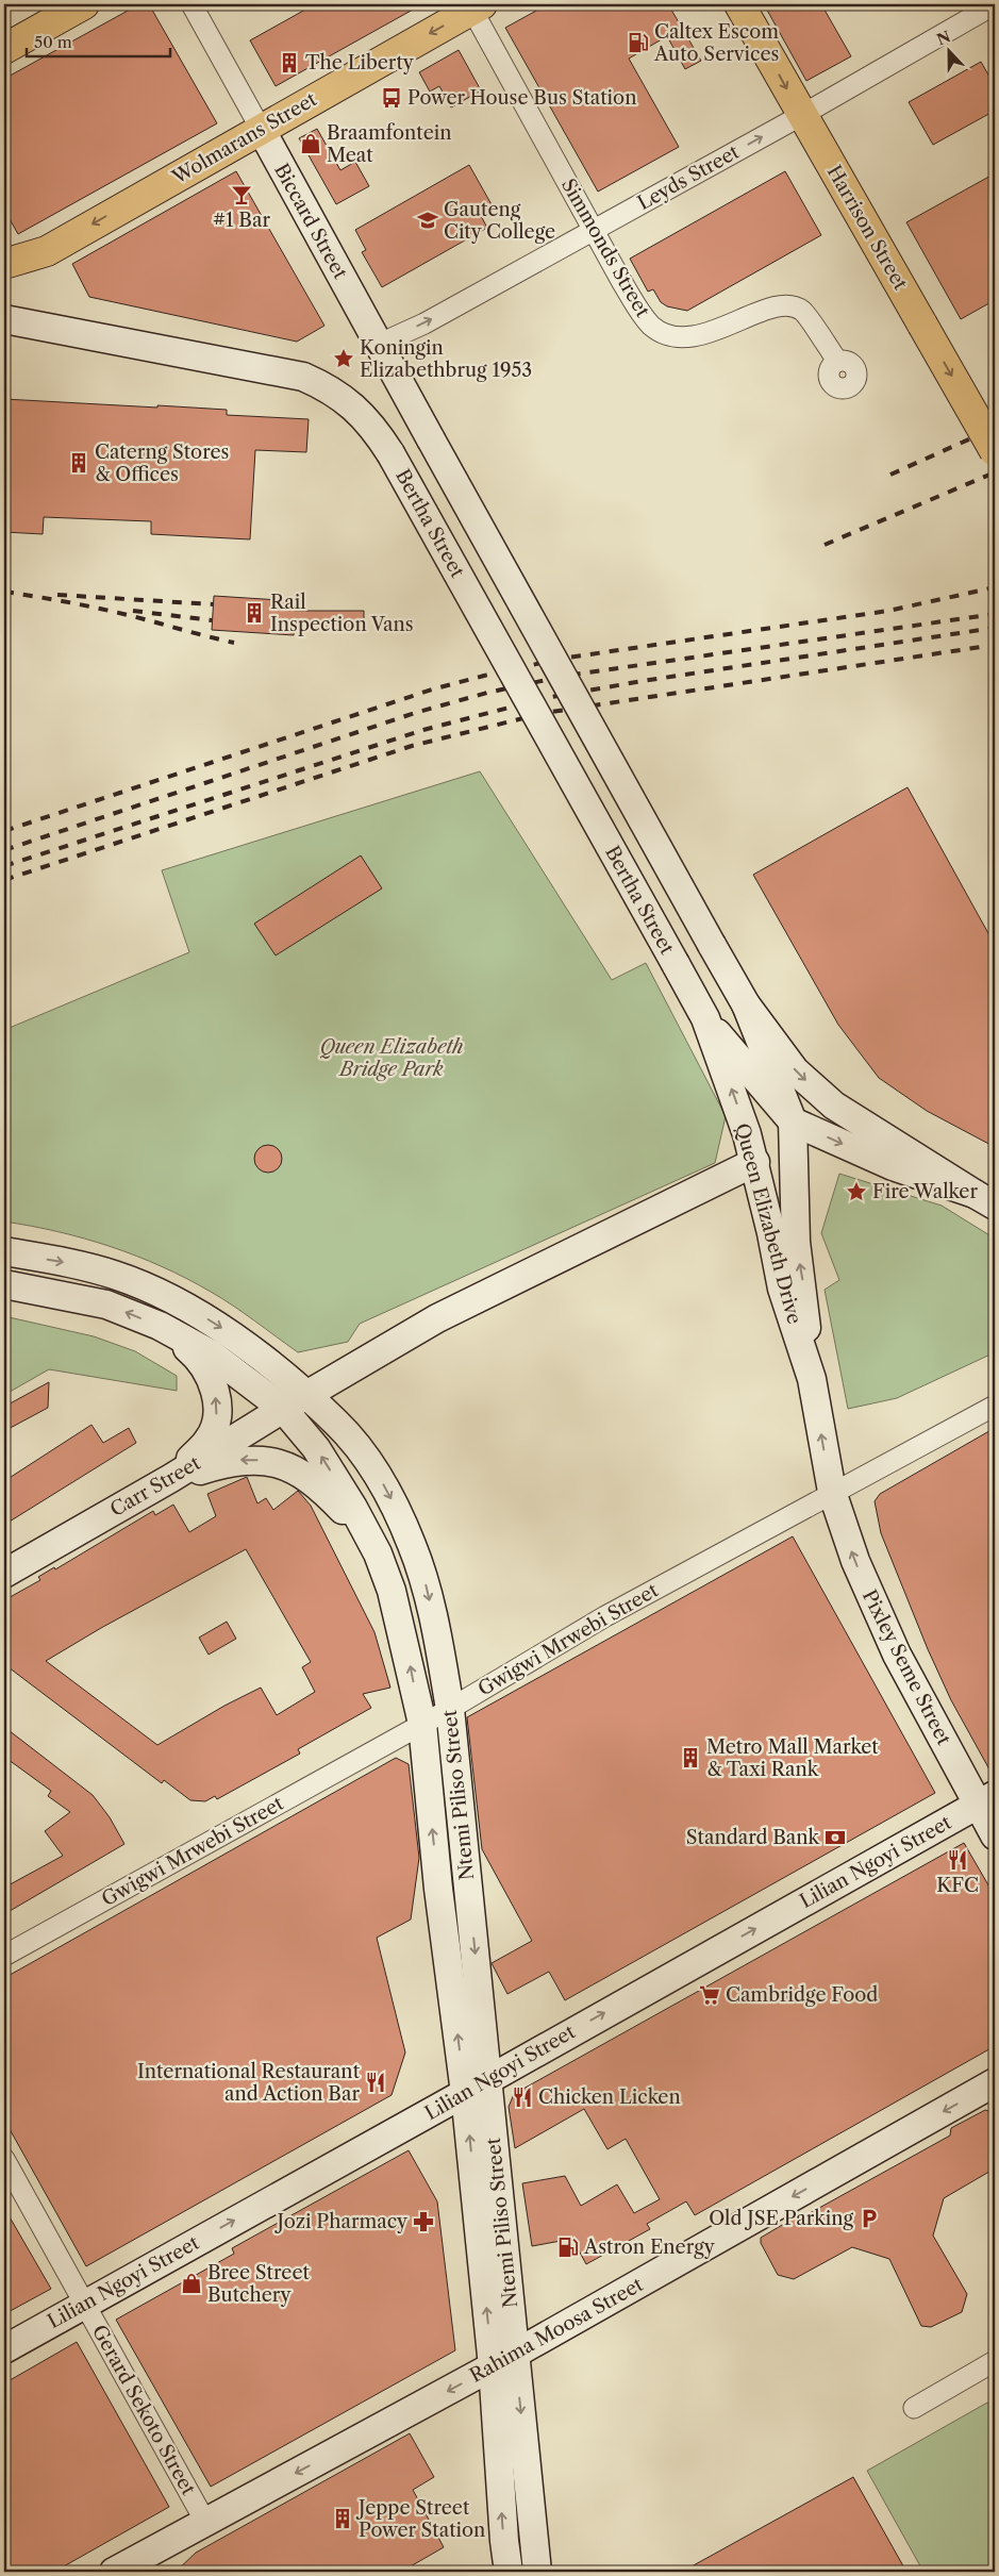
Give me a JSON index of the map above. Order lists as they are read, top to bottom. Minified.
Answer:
{"streets":{"main road":["Wolmarans Street","Harrison Street"],"street":["Leyds Street","Biccard Street","Simmonds Street","Bertha Street","Queen Elizabeth Drive","Carr Street","Gwigwi Mrwebi Street","Pixley Seme Street","Ntemi Piliso Street","Lilian Ngoyi Street","Rahima Moosa Street","Gerard Sekoto Street"]},"crossings":[["Wolmarans Street","Biccard Street"],["Wolmarans Street","Simmonds Street"],["Leyds Street","Biccard Street"],["Leyds Street","Harrison Street"],["Leyds Street","Simmonds Street"],["Bertha Street","Queen Elizabeth Drive"],["Queen Elizabeth Drive","Carr Street"],["Queen Elizabeth Drive","Gwigwi Mrwebi Street"],["Queen Elizabeth Drive","Pixley Seme Street"],["Carr Street","Ntemi Piliso Street"],["Gwigwi Mrwebi Street","Pixley Seme Street"],["Gwigwi Mrwebi Street","Ntemi Piliso Street"],["Pixley Seme Street","Lilian Ngoyi Street"],["Ntemi Piliso Street","Lilian Ngoyi Street"],["Ntemi Piliso Street","Rahima Moosa Street"],["Lilian Ngoyi Street","Gerard Sekoto Street"],["Rahima Moosa Street","Gerard Sekoto Street"]],"one_way":["Wolmarans Street","Leyds Street","Harrison Street","Pixley Seme Street","Lilian Ngoyi Street","Rahima Moosa Street"],"parks":["Queen Elizabeth Bridge Park"],"places":{"fuel station":["Caltex Escom Auto Services","Astron Energy"],"building":["The Liberty","Caterng Stores & Offices","Rail Inspection Vans","Metro Mall Market & Taxi Rank","Jeppe Street Power Station"],"bus stop":["Power House Bus Station"],"shop":["Braamfontein Meat","Bree Street Butchery"],"bar":["#1 Bar"],"school or university":["Gauteng City College"],"place":["Koningin Elizabethbrug 1953","Fire Walker"],"bank":["Standard Bank"],"restaurant":["KFC","International Restaurant and Action Bar","Chicken Licken"],"supermarket":["Cambridge Food"],"parking":["Old JSE Parking"],"pharmacy":["Jozi Pharmacy"]},"scale_bar":"50 m","north":"top"}
